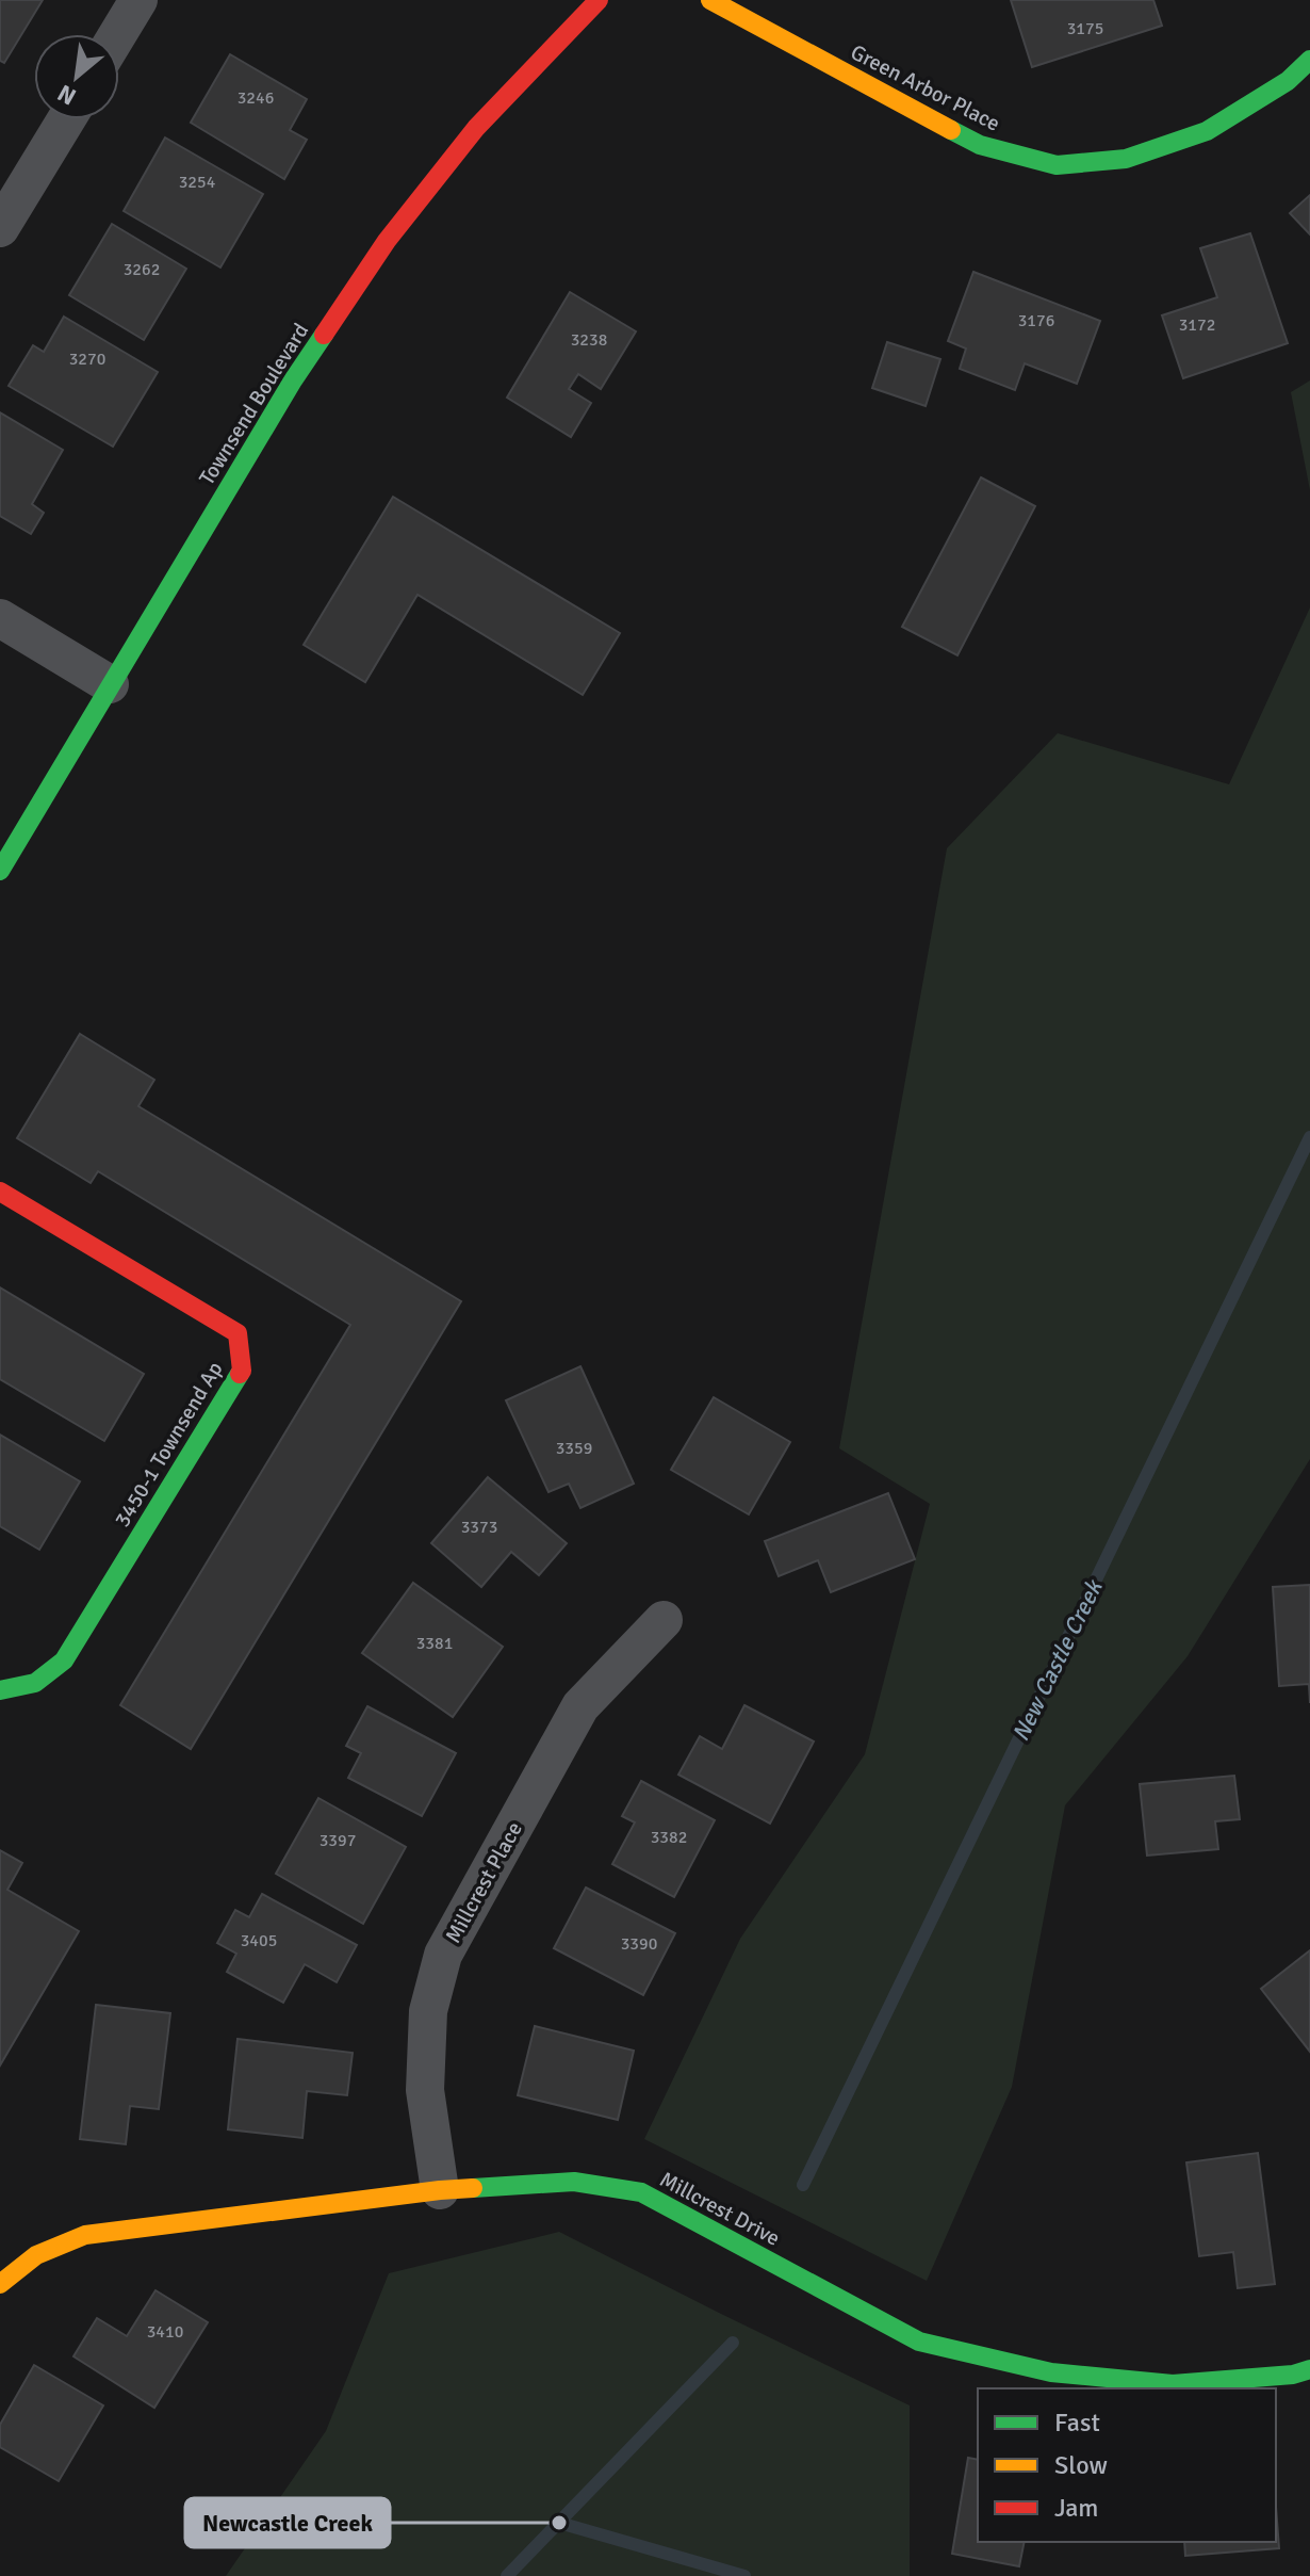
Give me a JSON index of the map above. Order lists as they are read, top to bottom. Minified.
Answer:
{"streets":{"street":["Green Arbor Place","Townsend Boulevard","3450-1 Townsend Ap","Millcrest Place","Millcrest Drive"]},"crossings":[["Millcrest Place","Millcrest Drive"]],"water":["New Castle Creek"],"places":["Newcastle Creek"],"house_numbers":["3175","3246","3254","3262","3176","3172","3238","3270","3359","3373","3381","3382","3397","3405","3390","3410"],"legend":["Fast","Slow","Jam"],"north":"bottom left"}
